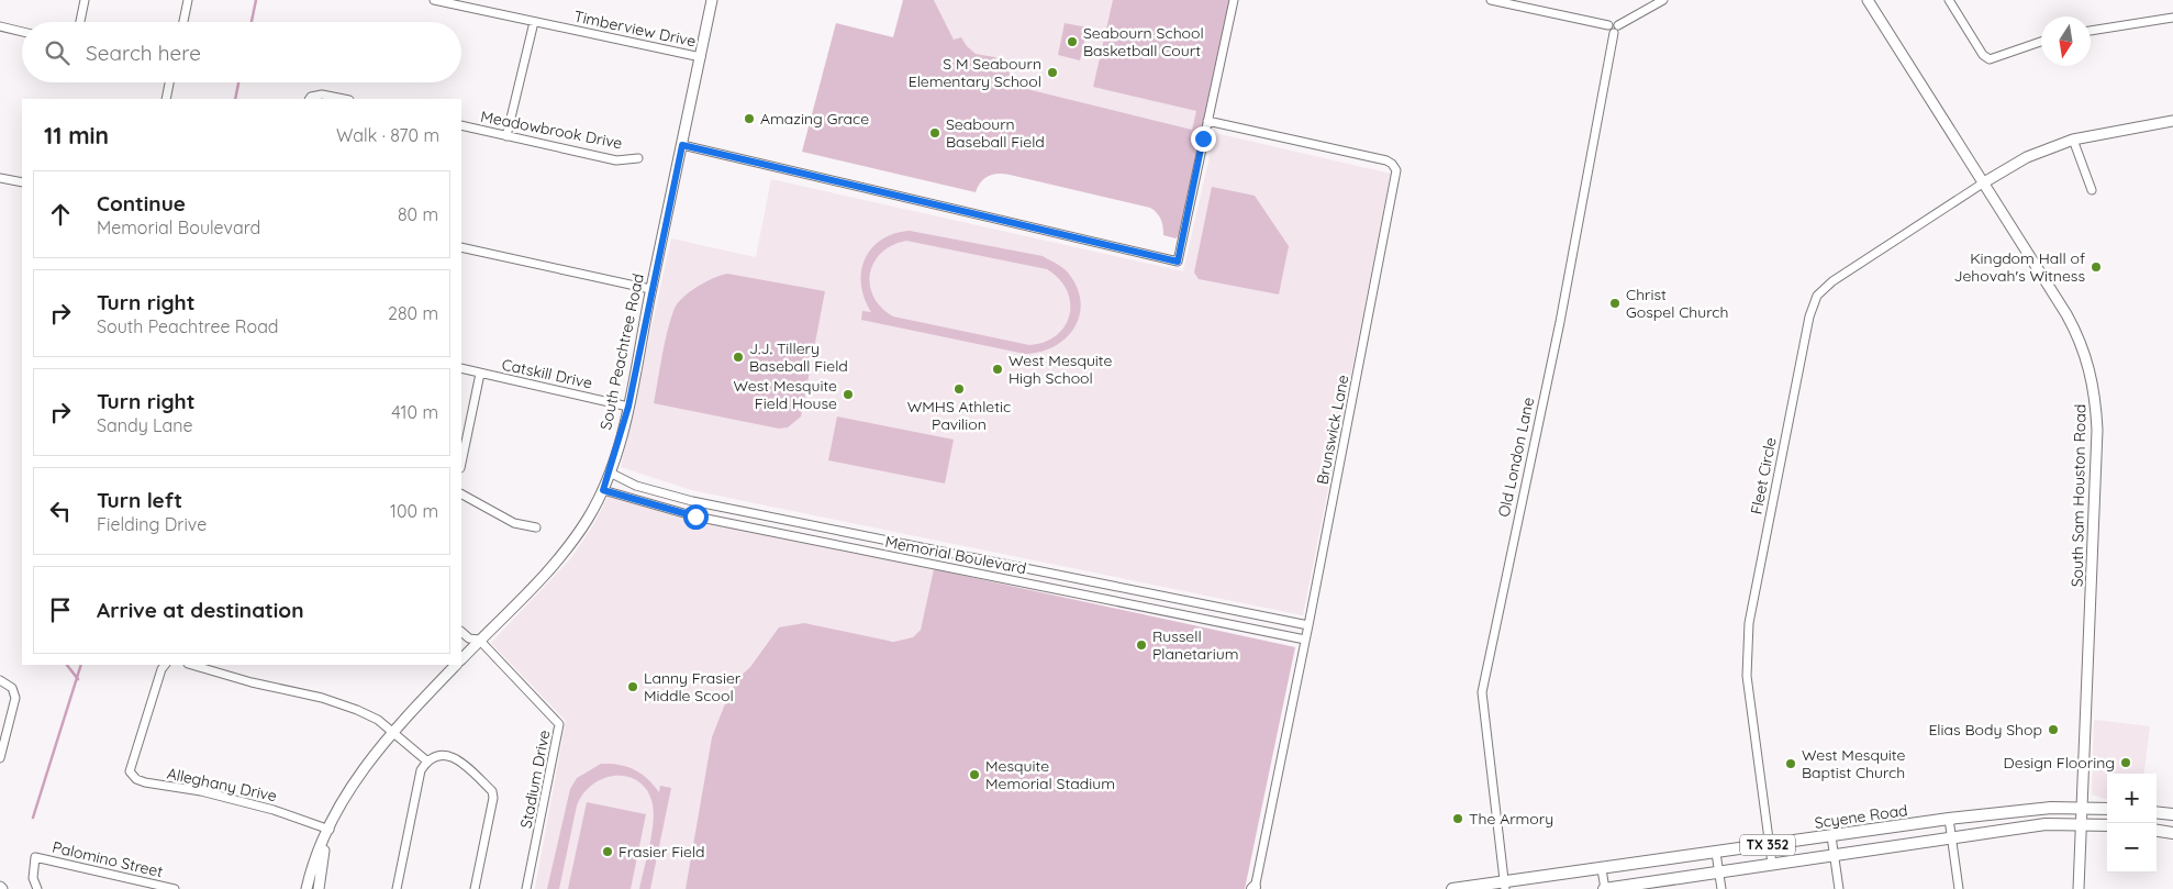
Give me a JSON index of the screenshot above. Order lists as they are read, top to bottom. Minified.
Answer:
{"streets":{"main road":["Scyene Road","TX 352"],"street":["Timberview Drive","Meadowbrook Drive","South Peachtree Road","Catskill Drive","Brunswick Lane","Old London Lane","Fleet Circle","South Sam Houston Road","Memorial Boulevard","Stadium Drive","Alleghany Drive","Palomino Street"]},"crossings":[["Timberview Drive","South Peachtree Road"],["South Peachtree Road","Catskill Drive"],["South Peachtree Road","Memorial Boulevard"],["South Peachtree Road","Stadium Drive"],["Brunswick Lane","Memorial Boulevard"],["Old London Lane","Scyene Road"],["Fleet Circle","South Sam Houston Road"],["Fleet Circle","Scyene Road"],["Fleet Circle","TX 352"],["South Sam Houston Road","Scyene Road"],["South Sam Houston Road","TX 352"]],"places":["Seabourn School Basketball Court","S M Seabourn Elementary School","Amazing Grace","Seabourn Baseball Field","Kingdom Hall of Jehovah's Witness","Christ Gospel Church","J.J. Tillery Baseball Field","West Mesquite High School","WMHS Athletic Pavilion","West Mesquite Field House","Russell Planetarium","Lanny Frasier Middle Scool","Elias Body Shop","Design Flooring","West Mesquite Baptist Church","Mesquite Memorial Stadium","The Armory","Frasier Field"],"north":"bottom","page":{"search":"Search here","heading":["11 min","Walk · 870 m"],"list":[["Continue","Memorial Boulevard","80 m"],["Turn right","South Peachtree Road","280 m"],["Turn right","Sandy Lane","410 m"],["Turn left","Fielding Drive","100 m"],"Arrive at destination"],"map_buttons":["+","−"]}}
